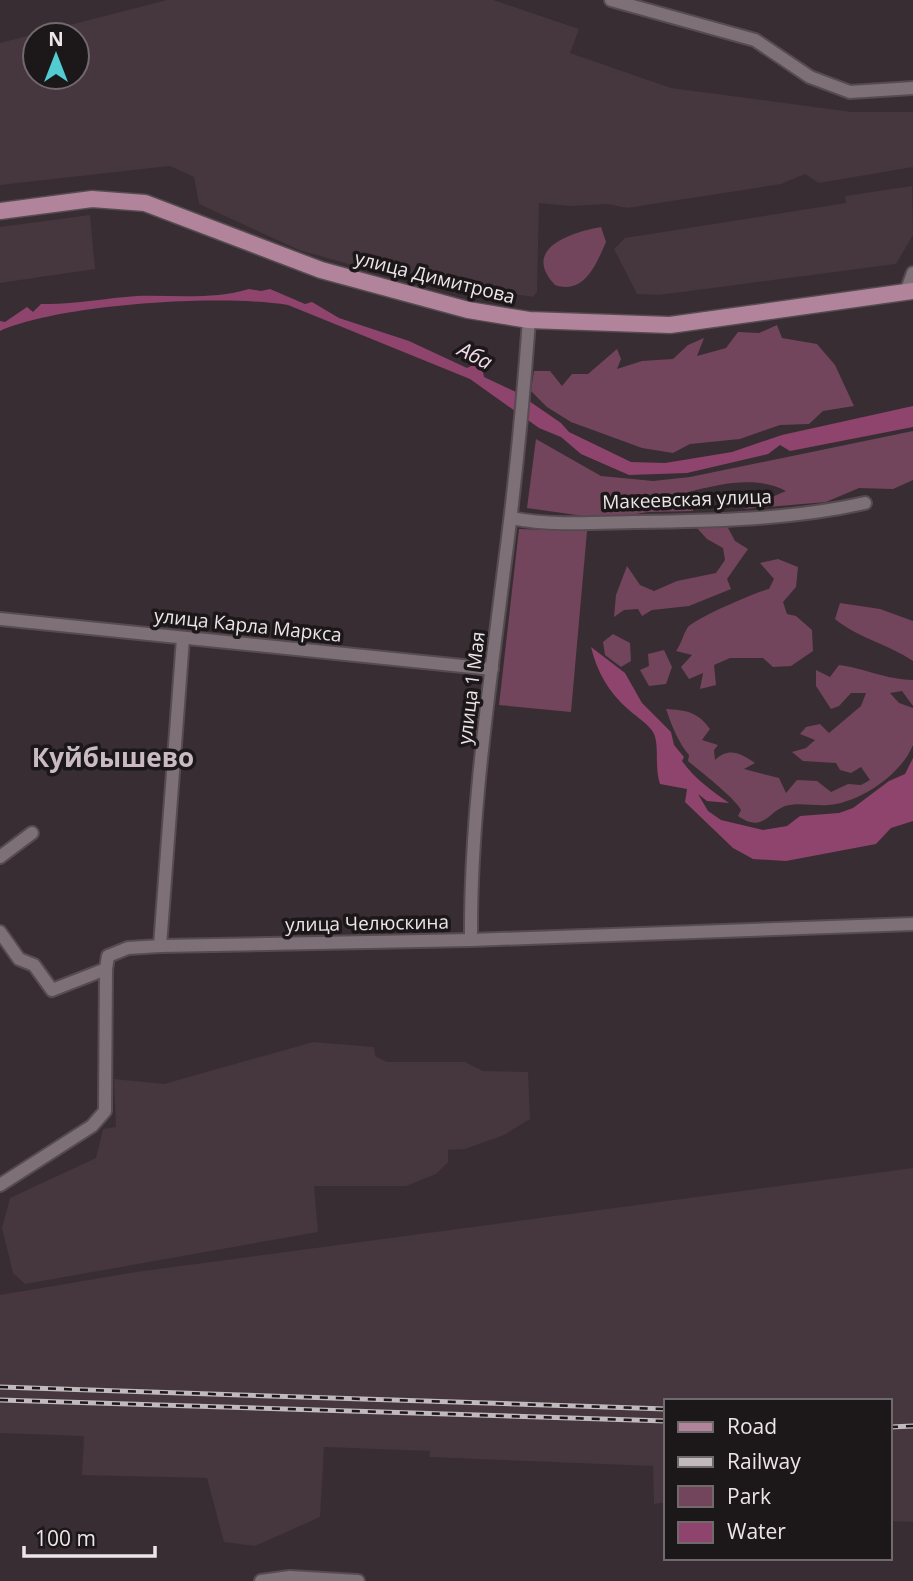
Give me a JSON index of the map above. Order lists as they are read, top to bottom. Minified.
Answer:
{"streets":{"main road":["улица Димитрова"],"street":["Макеевская улица","улица Карла Маркса","улица 1 Мая","улица Челюскина"]},"crossings":[["улица Димитрова","улица 1 Мая"],["Макеевская улица","улица 1 Мая"],["улица Карла Маркса","улица 1 Мая"],["улица 1 Мая","улица Челюскина"]],"districts":["Куйбышево"],"water":["Аба"],"legend":["Road","Railway","Park","Water"],"scale_bar":"100 m","north":"top"}
